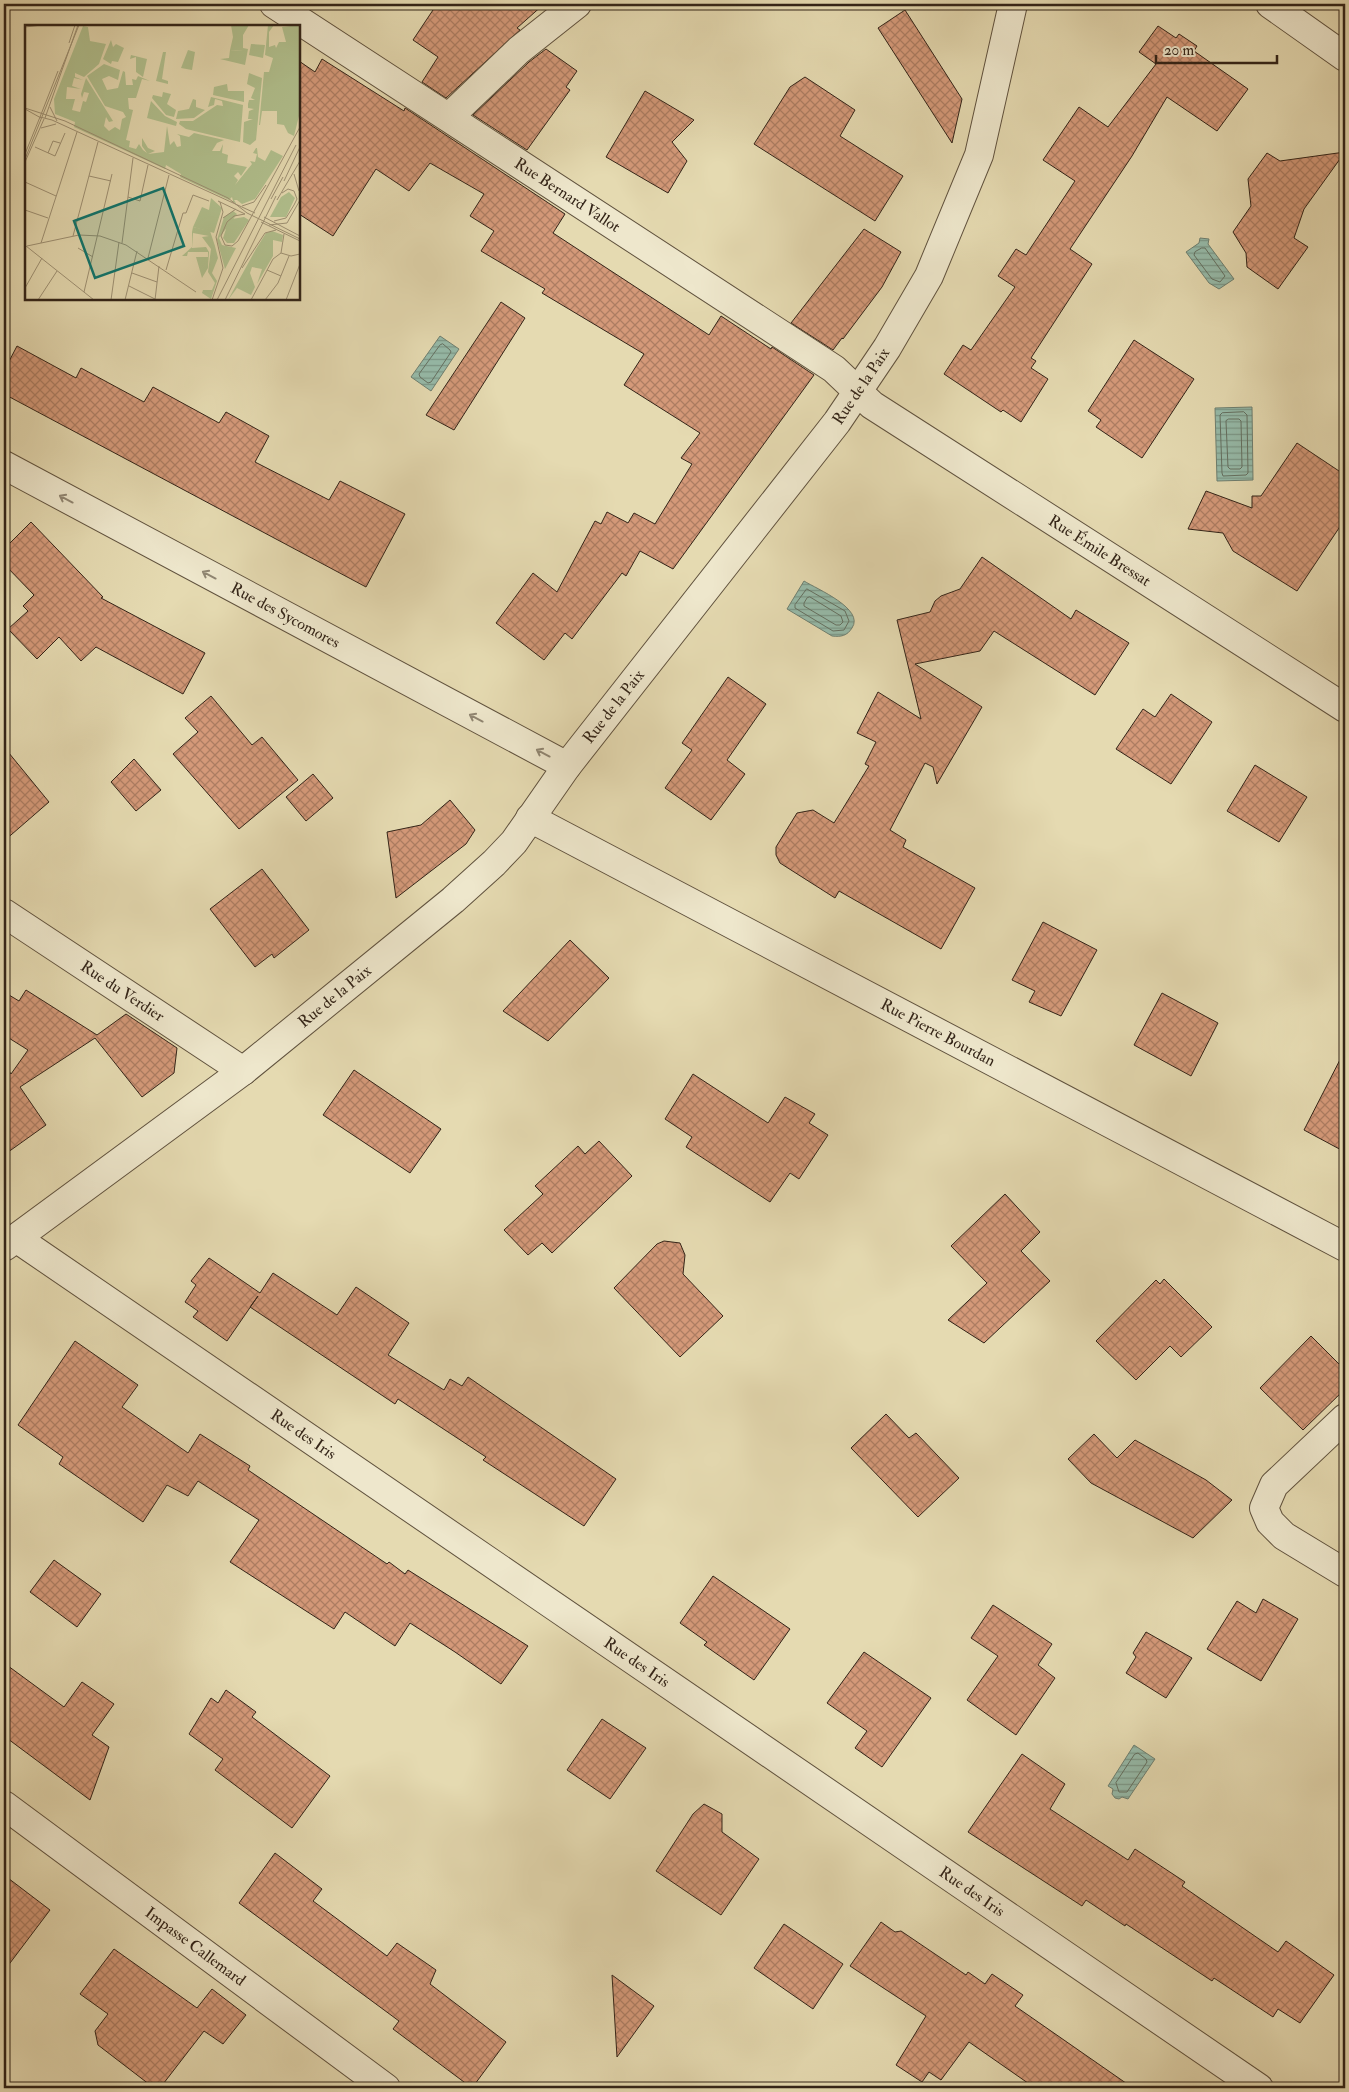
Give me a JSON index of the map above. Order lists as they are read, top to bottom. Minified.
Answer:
{"streets":{"street":["Rue Bernard Vallot","Rue de la Paix","Rue Émile Bressat","Rue des Sycomores","Rue du Verdier","Rue Pierre Bourdan","Rue des Iris","Impasse Callemard"]},"crossings":[["Rue Bernard Vallot","Rue de la Paix"],["Rue Bernard Vallot","Rue Émile Bressat"],["Rue de la Paix","Rue Émile Bressat"],["Rue de la Paix","Rue des Sycomores"],["Rue de la Paix","Rue du Verdier"],["Rue de la Paix","Rue Pierre Bourdan"],["Rue de la Paix","Rue des Iris"]],"one_way":["Rue des Sycomores"],"scale_bar":"20 m"}
